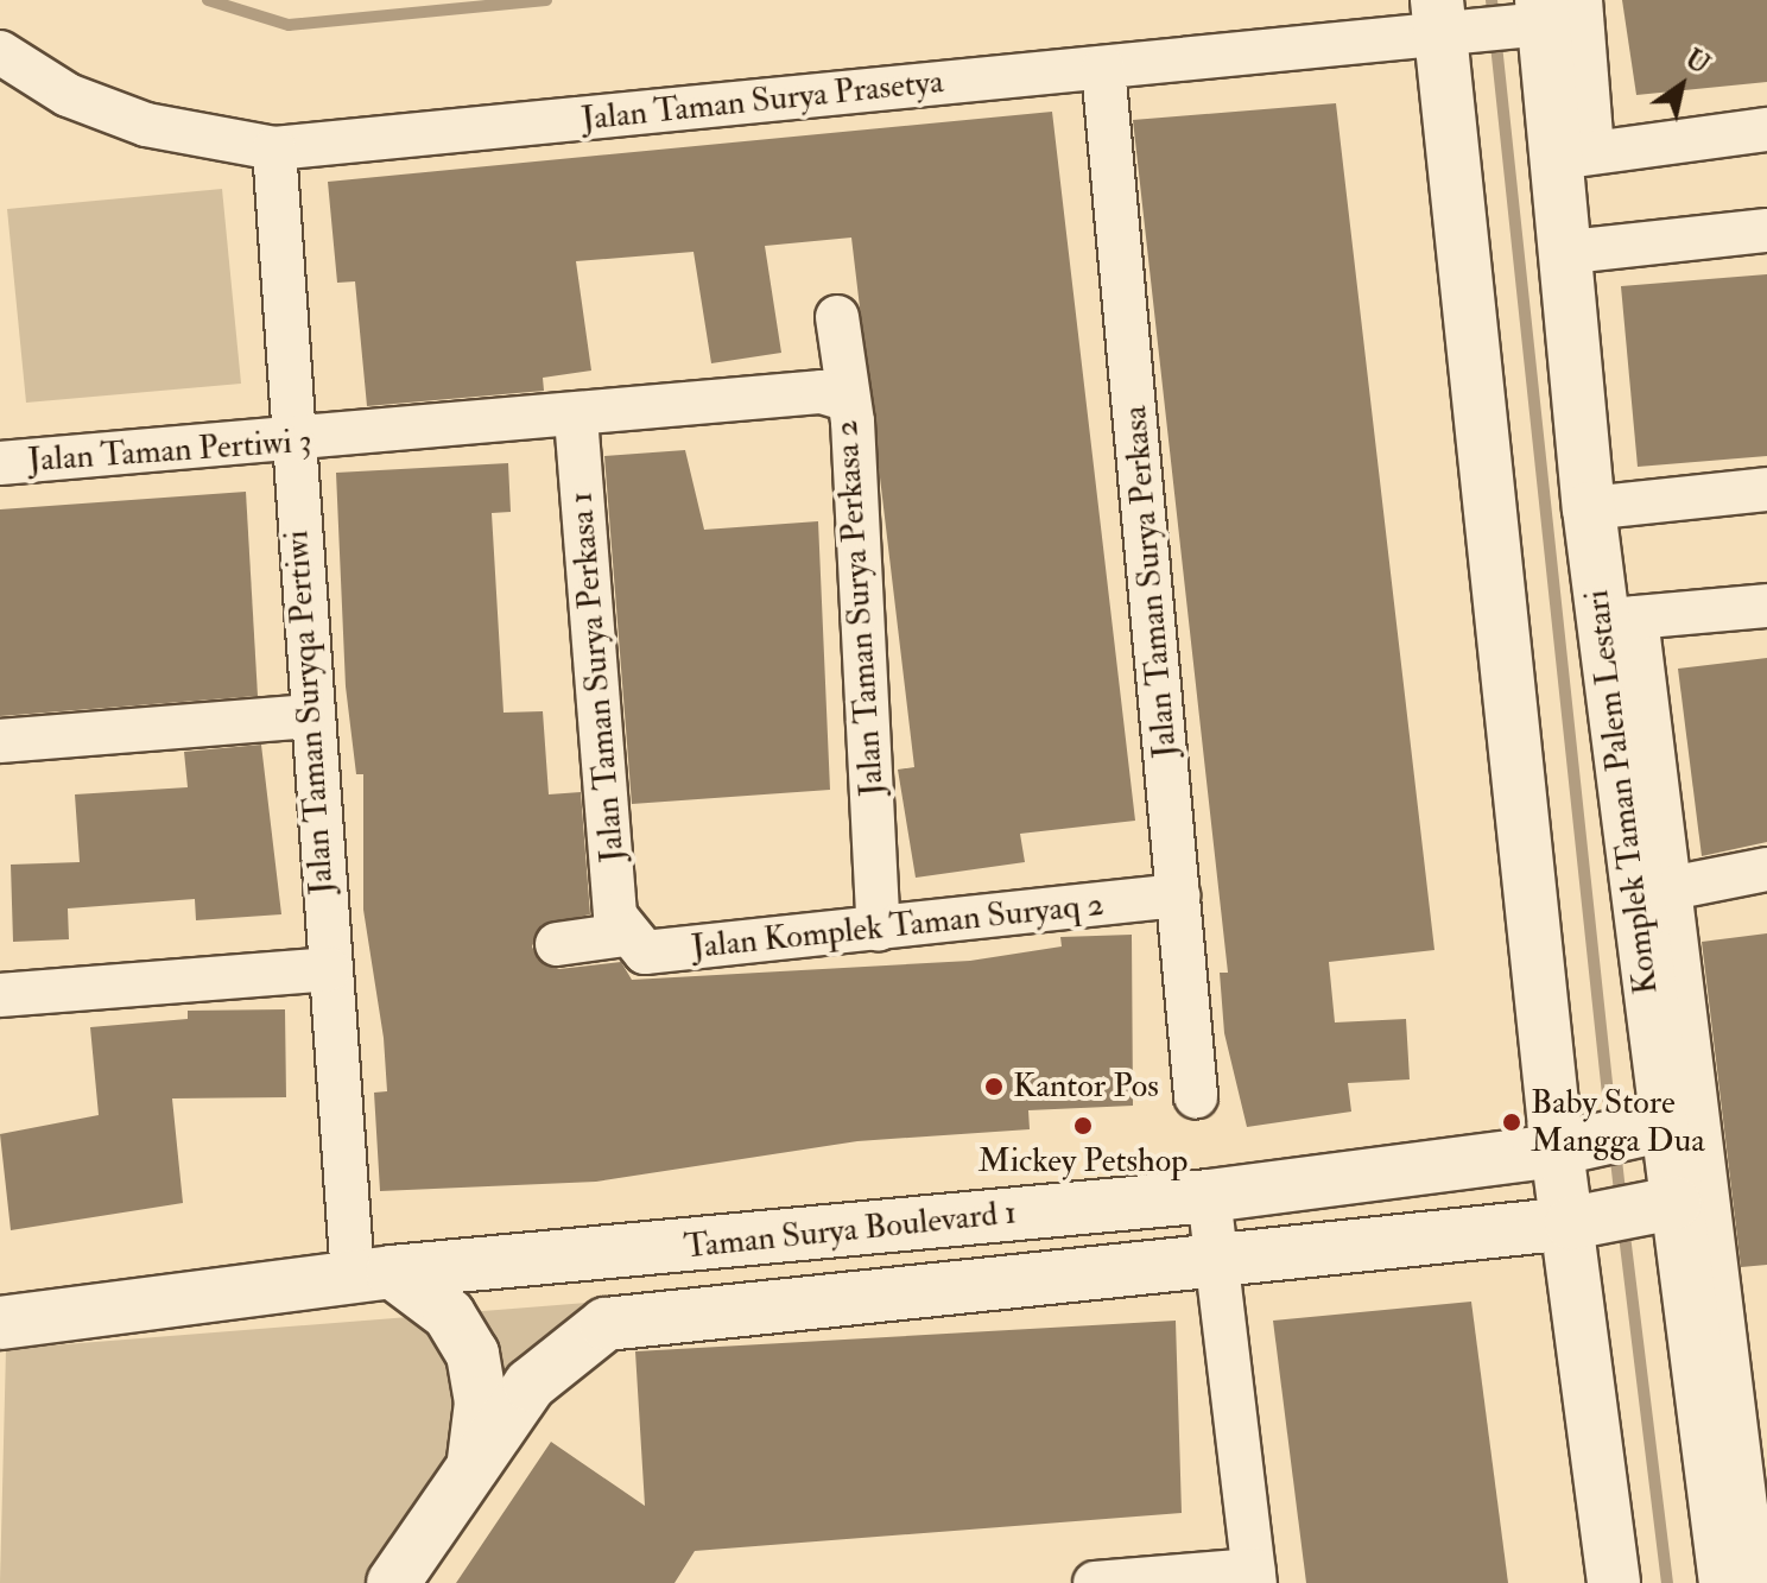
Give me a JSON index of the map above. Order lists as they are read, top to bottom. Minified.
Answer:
{"streets":{"street":["Jalan Taman Surya Prasetya","Jalan Taman Pertiwi 3","Jalan Taman Surya Perkasa","Jalan Taman Surya Perkasa 2","Jalan Taman Surya Perkasa 1","Jalan Taman Suryqa Pertiwi","Komplek Taman Palem Lestari","Jalan Komplek Taman Suryaq 2","Taman Surya Boulevard 1"]},"crossings":[["Jalan Taman Surya Prasetya","Jalan Taman Surya Perkasa"],["Jalan Taman Surya Prasetya","Jalan Taman Suryqa Pertiwi"],["Jalan Taman Surya Prasetya","Komplek Taman Palem Lestari"],["Jalan Taman Pertiwi 3","Jalan Taman Surya Perkasa 2"],["Jalan Taman Pertiwi 3","Jalan Taman Suryqa Pertiwi"],["Jalan Taman Surya Perkasa","Jalan Komplek Taman Suryaq 2"],["Jalan Taman Surya Perkasa 2","Jalan Taman Surya Perkasa 1"],["Jalan Taman Surya Perkasa 2","Jalan Komplek Taman Suryaq 2"],["Jalan Taman Surya Perkasa 1","Jalan Komplek Taman Suryaq 2"],["Jalan Taman Suryqa Pertiwi","Taman Surya Boulevard 1"],["Komplek Taman Palem Lestari","Taman Surya Boulevard 1"]],"places":["Kantor Pos","Baby Store Mangga Dua","Mickey Petshop"],"north":"top right"}
